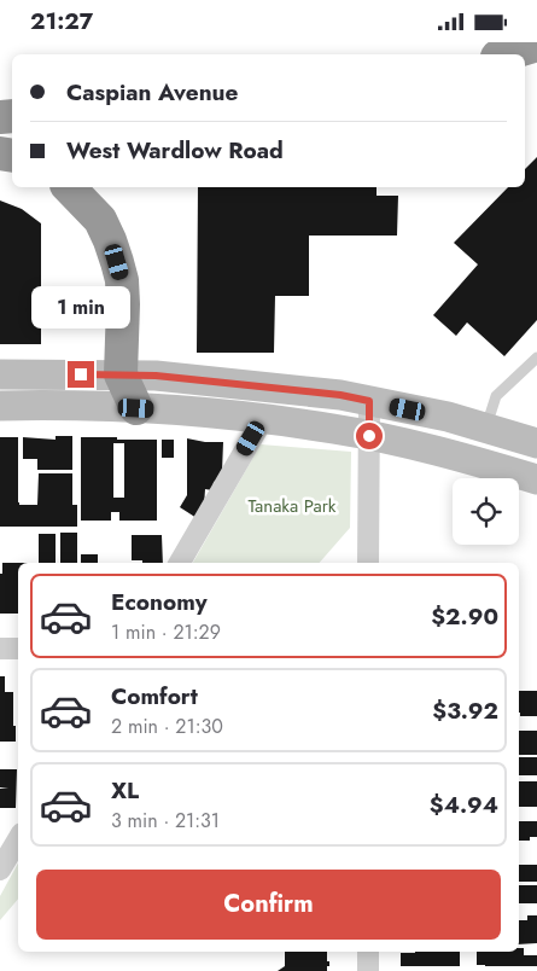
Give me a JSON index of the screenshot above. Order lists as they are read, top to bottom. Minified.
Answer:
{"parks":["Tanaka Park"],"page":{"status":"21:27","banner":["Caspian Avenue","West Wardlow Road"],"bubble":"1 min","list":[{"name":"Economy","note":"1 min · 21:29","value":"$2.90"},{"name":"Comfort","note":"2 min · 21:30","value":"$3.92"},{"name":"XL","note":"3 min · 21:31","value":"$4.94"}],"buttons":"Confirm"}}
